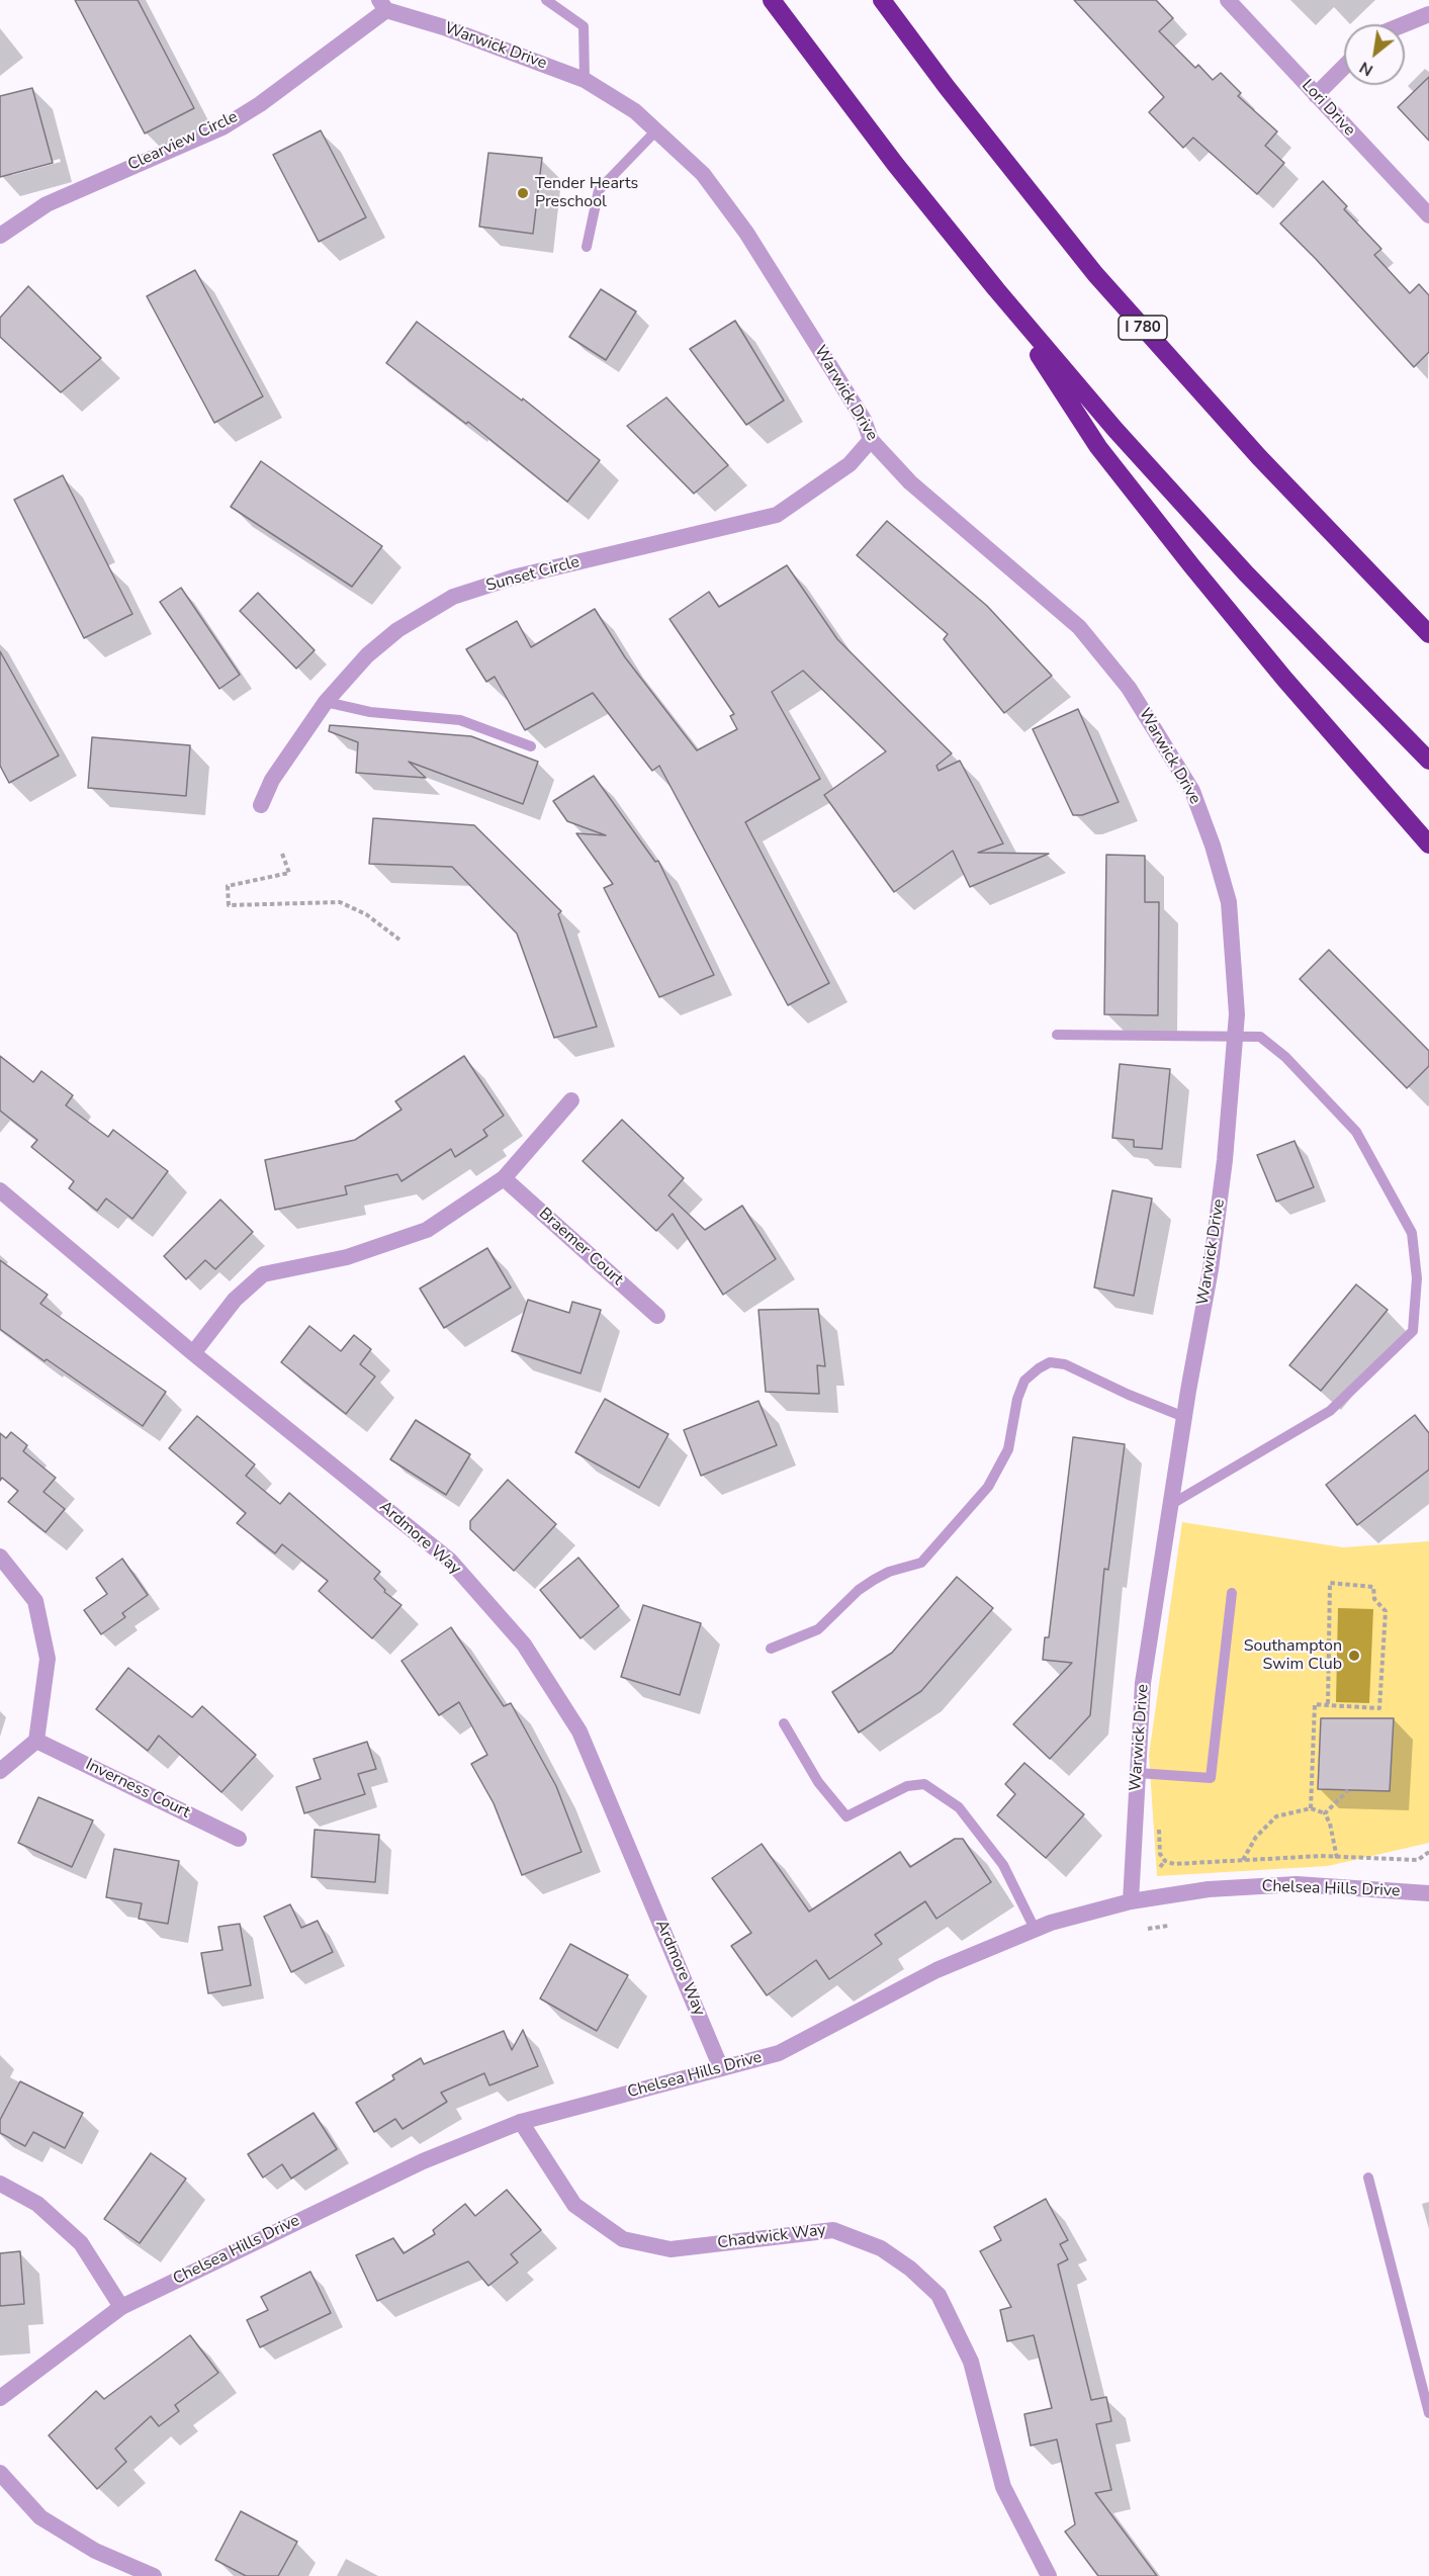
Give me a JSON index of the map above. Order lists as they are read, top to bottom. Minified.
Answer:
{"streets":{"highway":["I 780"],"street":["Warwick Drive","Lori Drive","Clearview Circle","Sunset Circle","Braemer Court","Ardmore Way","Inverness Court","Chelsea Hills Drive","Chadwick Way"]},"crossings":[["Warwick Drive","Clearview Circle"],["Warwick Drive","Sunset Circle"],["Warwick Drive","Chelsea Hills Drive"],["Ardmore Way","Chelsea Hills Drive"],["Chelsea Hills Drive","Chadwick Way"]],"places":["Tender Hearts Preschool","Southampton Swim Club"],"north":"bottom left"}
